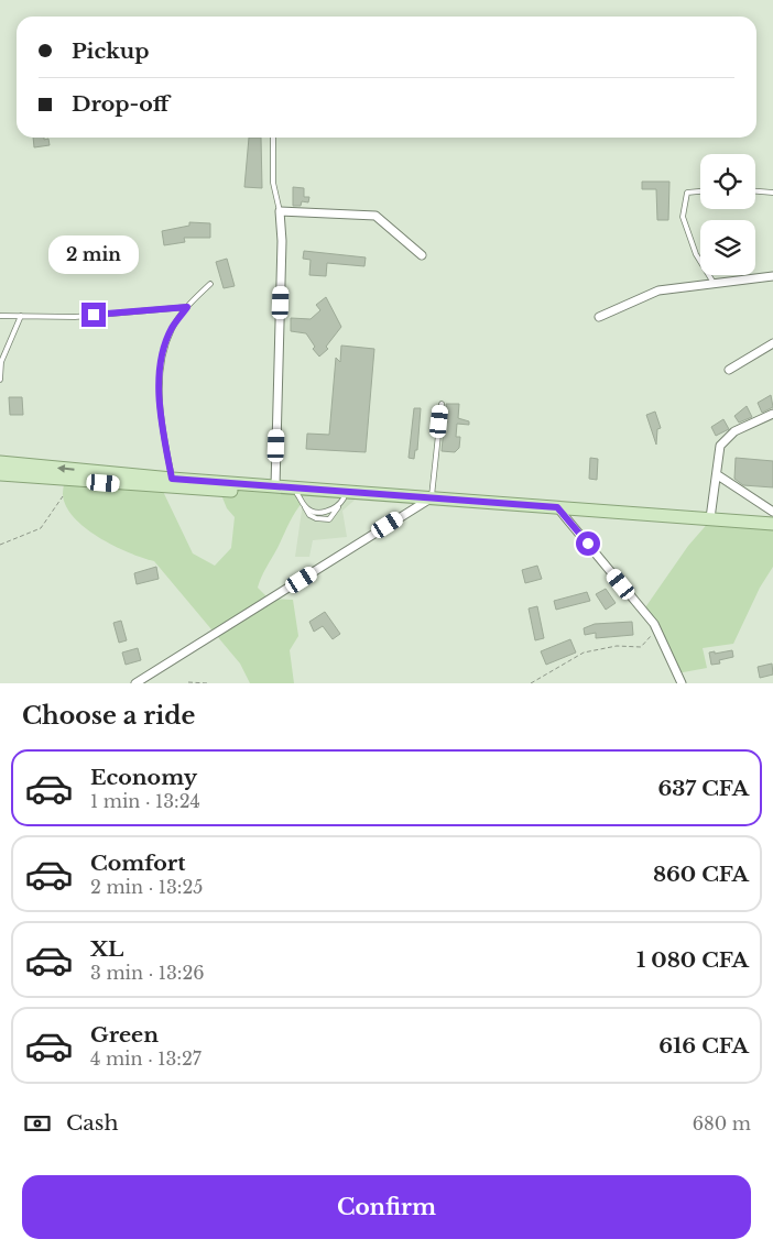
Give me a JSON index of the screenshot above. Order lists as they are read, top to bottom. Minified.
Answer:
{"page":{"banner":["Pickup","Drop-off"],"bubble":"2 min","heading":"Choose a ride","list":[{"name":"Economy","note":"1 min · 13:24","value":"637 CFA"},{"name":"Comfort","note":"2 min · 13:25","value":"860 CFA"},{"name":"XL","note":"3 min · 13:26","value":"1 080 CFA"},{"name":"Green","note":"4 min · 13:27","value":"616 CFA"}],"pay":["Cash","680 m"],"buttons":"Confirm"}}
